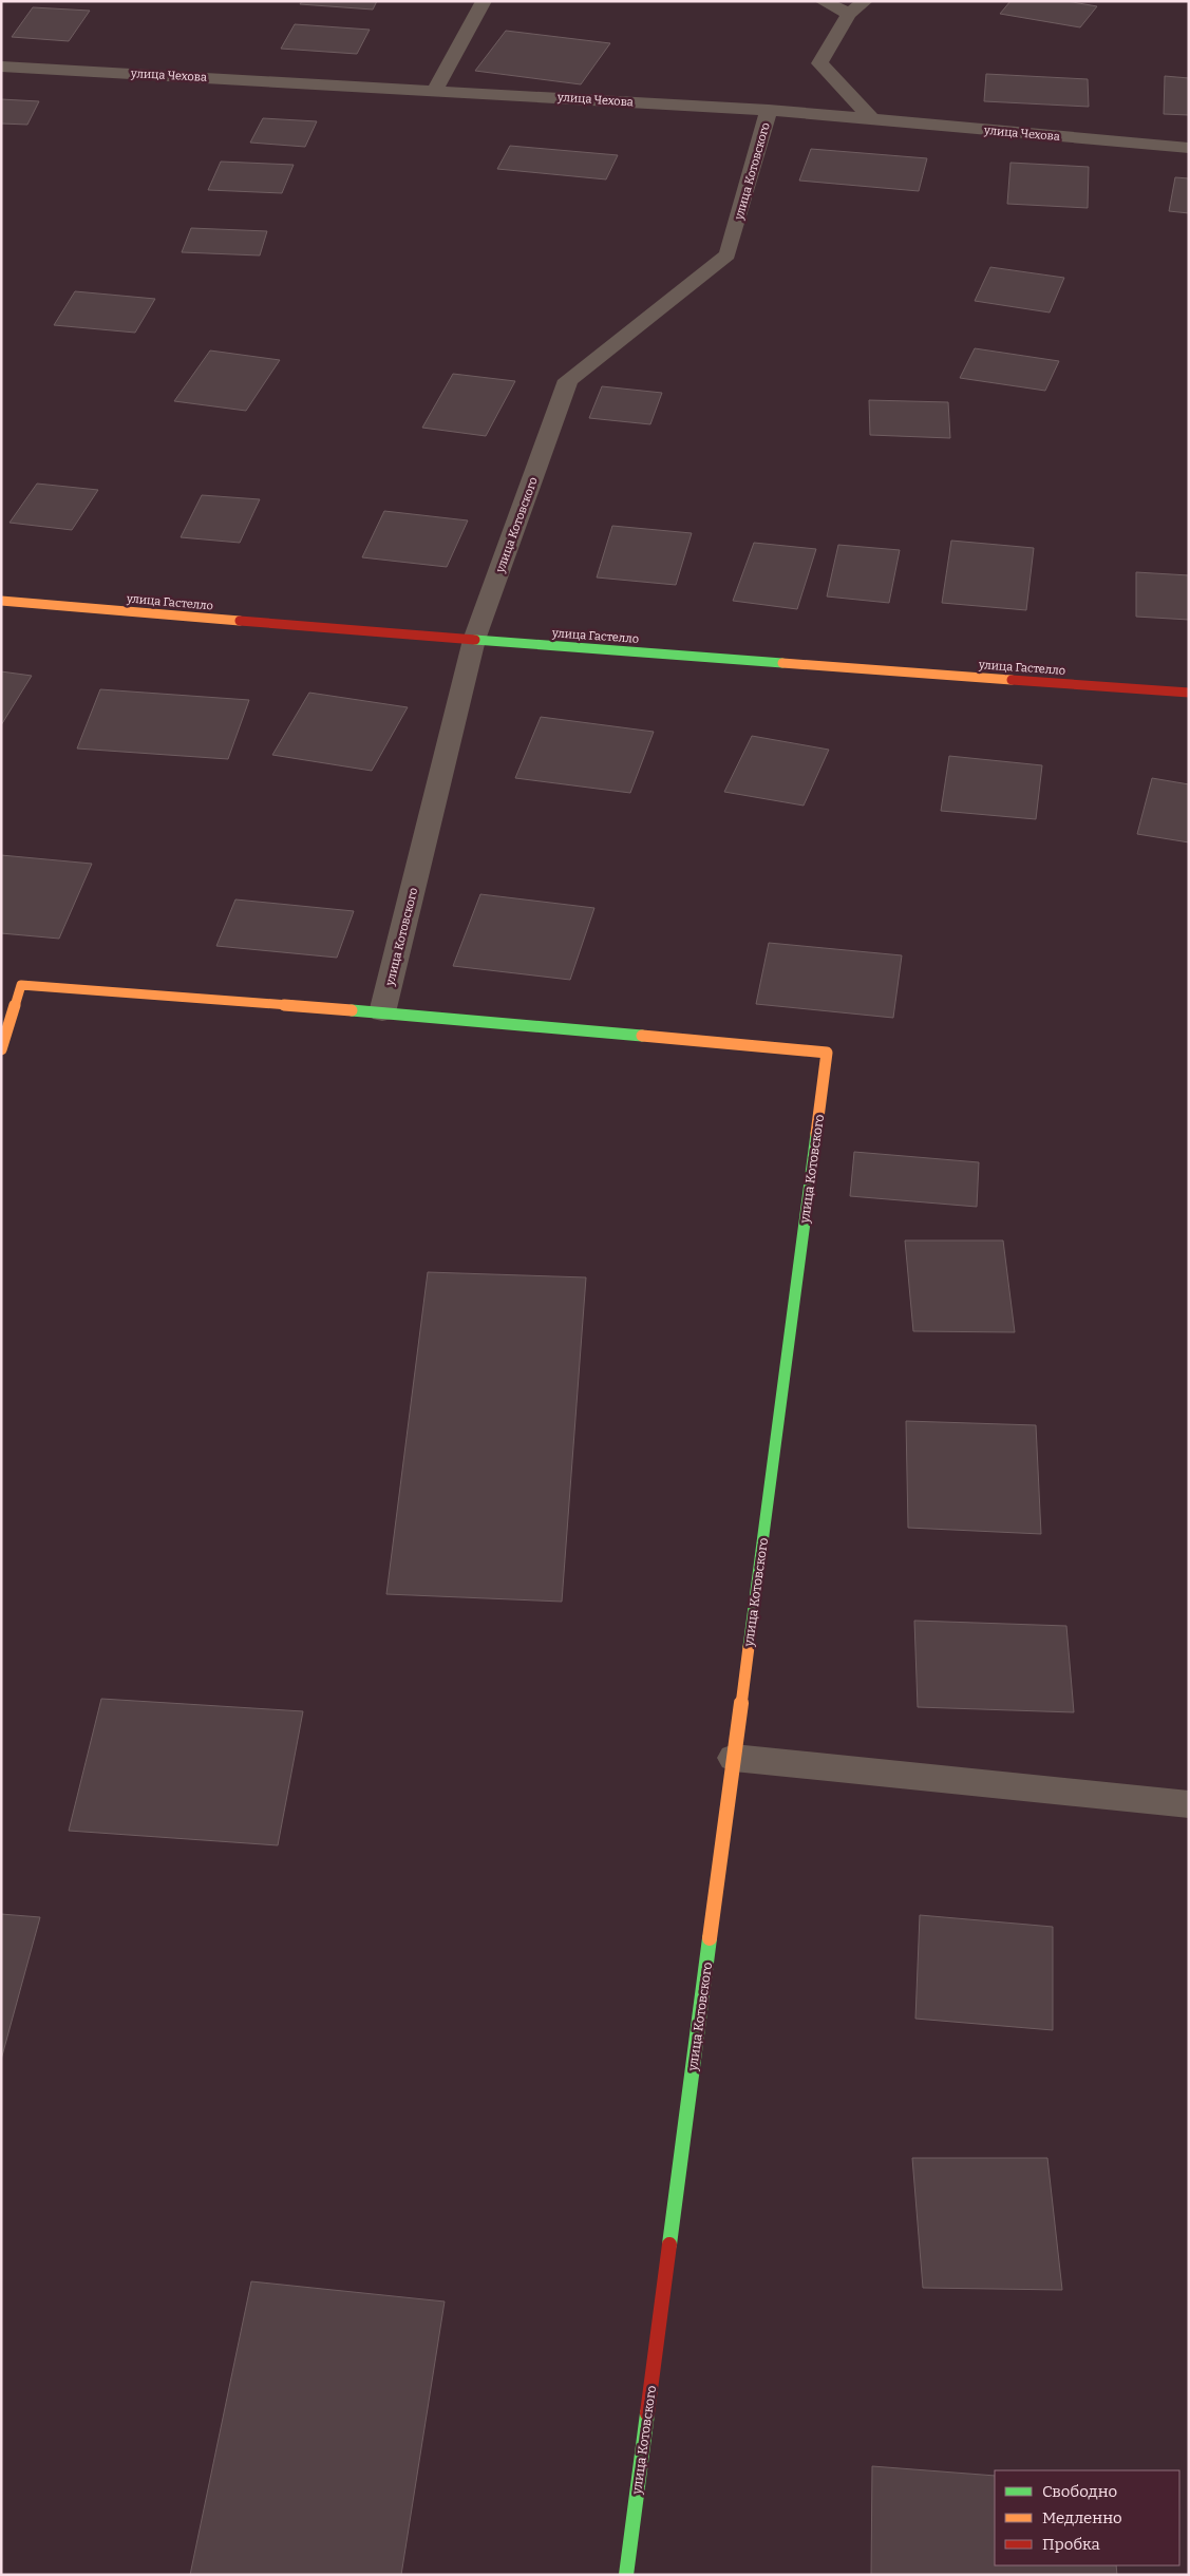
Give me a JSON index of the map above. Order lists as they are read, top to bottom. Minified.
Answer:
{"streets":{"street":["улица Чехова","улица Котовского","улица Гастелло"]},"crossings":[["улица Чехова","улица Котовского"],["улица Котовского","улица Гастелло"]],"legend":["Свободно","Медленно","Пробка"]}
